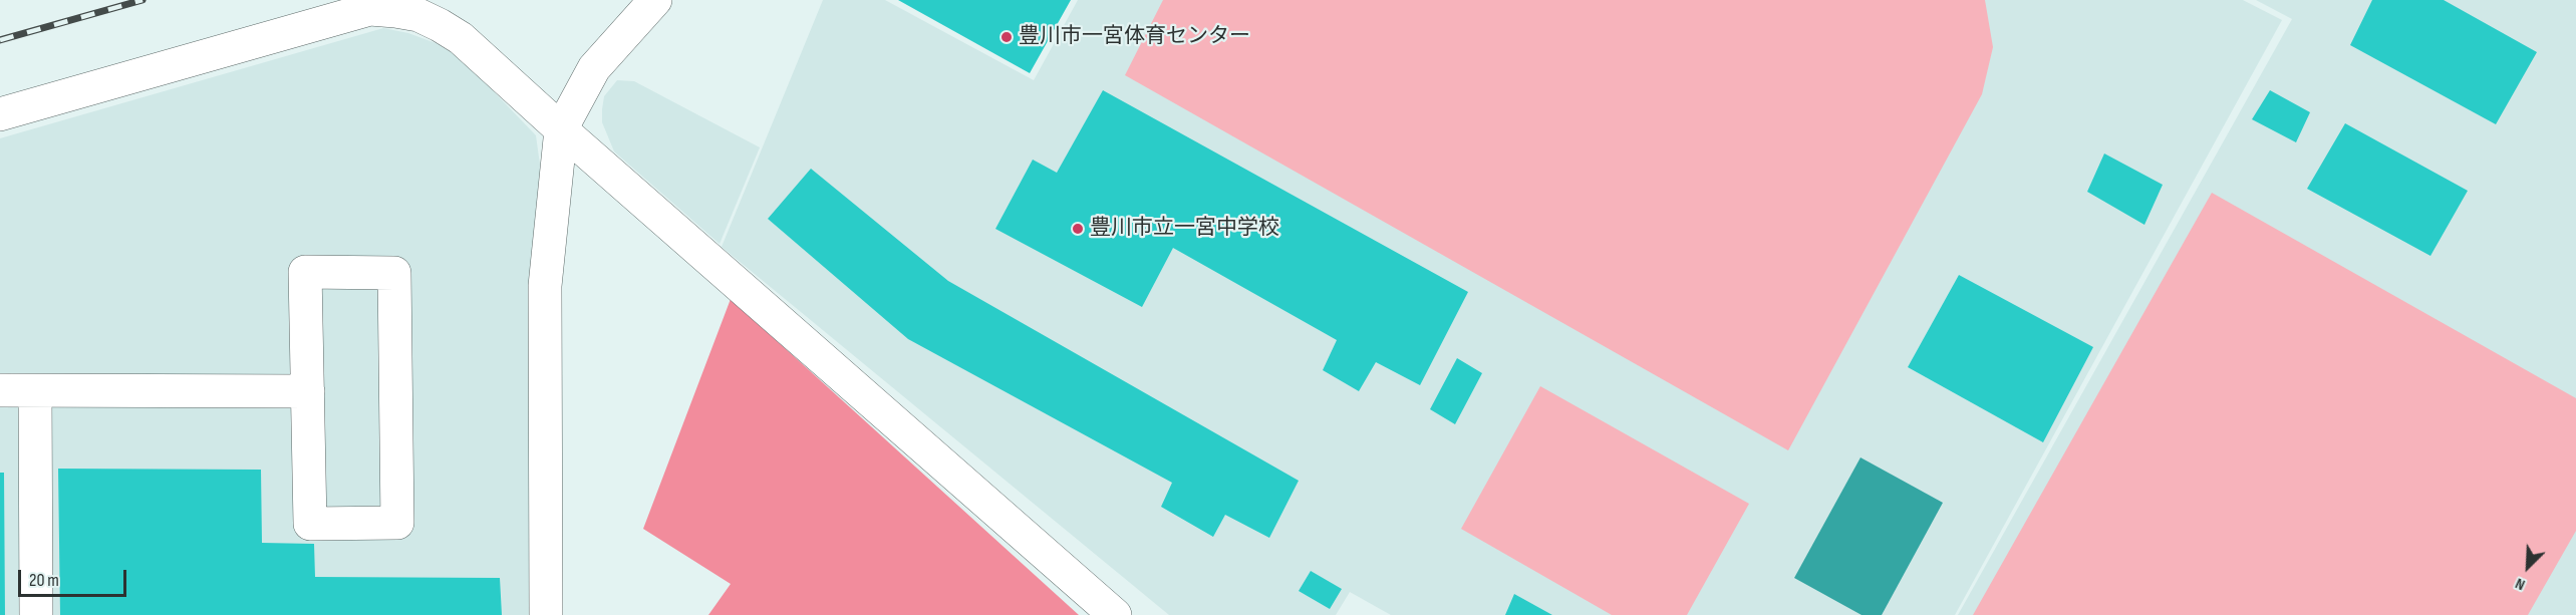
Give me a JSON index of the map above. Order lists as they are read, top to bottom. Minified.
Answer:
{"places":["豊川市一宮体育センター","豊川市立一宮中学校"],"scale_bar":"20 m","north":"bottom left"}
